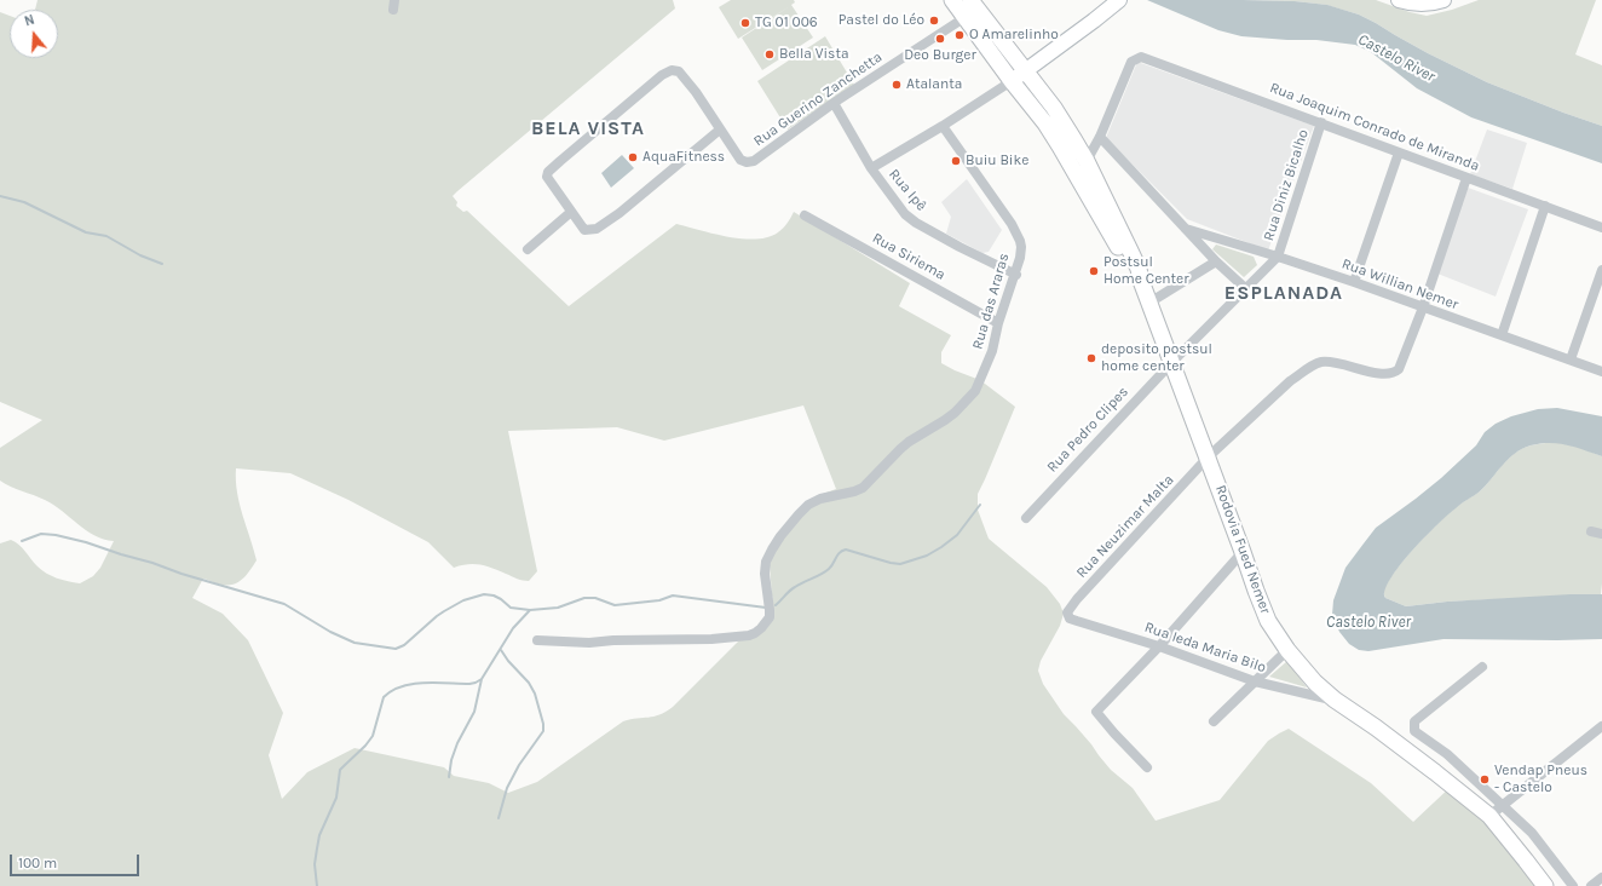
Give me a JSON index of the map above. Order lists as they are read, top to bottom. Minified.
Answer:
{"streets":{"main road":["Rodovia Fued Nemer"],"street":["Rua Guerino Zanchetta","Rua Joaquim Conrado de Miranda","Rua Diniz Bicalho","Rua Ipê","Rua Siriema","Rua Willian Nemer","Rua das Araras","Rua Pedro Clipes","Rua Neuzimar Malta","Rua Ieda Maria Bilo"]},"crossings":[["Rua Guerino Zanchetta","Rua Ipê"],["Rua Joaquim Conrado de Miranda","Rua Diniz Bicalho"],["Rua Diniz Bicalho","Rua Willian Nemer"],["Rua Diniz Bicalho","Rua Pedro Clipes"],["Rua Ipê","Rua das Araras"],["Rua Siriema","Rua das Araras"],["Rua Willian Nemer","Rua Pedro Clipes"],["Rua Willian Nemer","Rua Neuzimar Malta"],["Rua Pedro Clipes","Rodovia Fued Nemer"],["Rua Neuzimar Malta","Rodovia Fued Nemer"],["Rua Neuzimar Malta","Rua Ieda Maria Bilo"],["Rodovia Fued Nemer","Rua Ieda Maria Bilo"]],"districts":["BELA VISTA","ESPLANADA"],"water":["Castelo River"],"places":["Pastel do Léo","TG 01 006","O Amarelinho","Deo Burger","Bella Vista","Atalanta","AquaFitness","Buiu Bike","Postsul Home Center","deposito postsul home center","Vendap Pneus - Castelo"],"scale_bar":"100 m","north":"top"}
